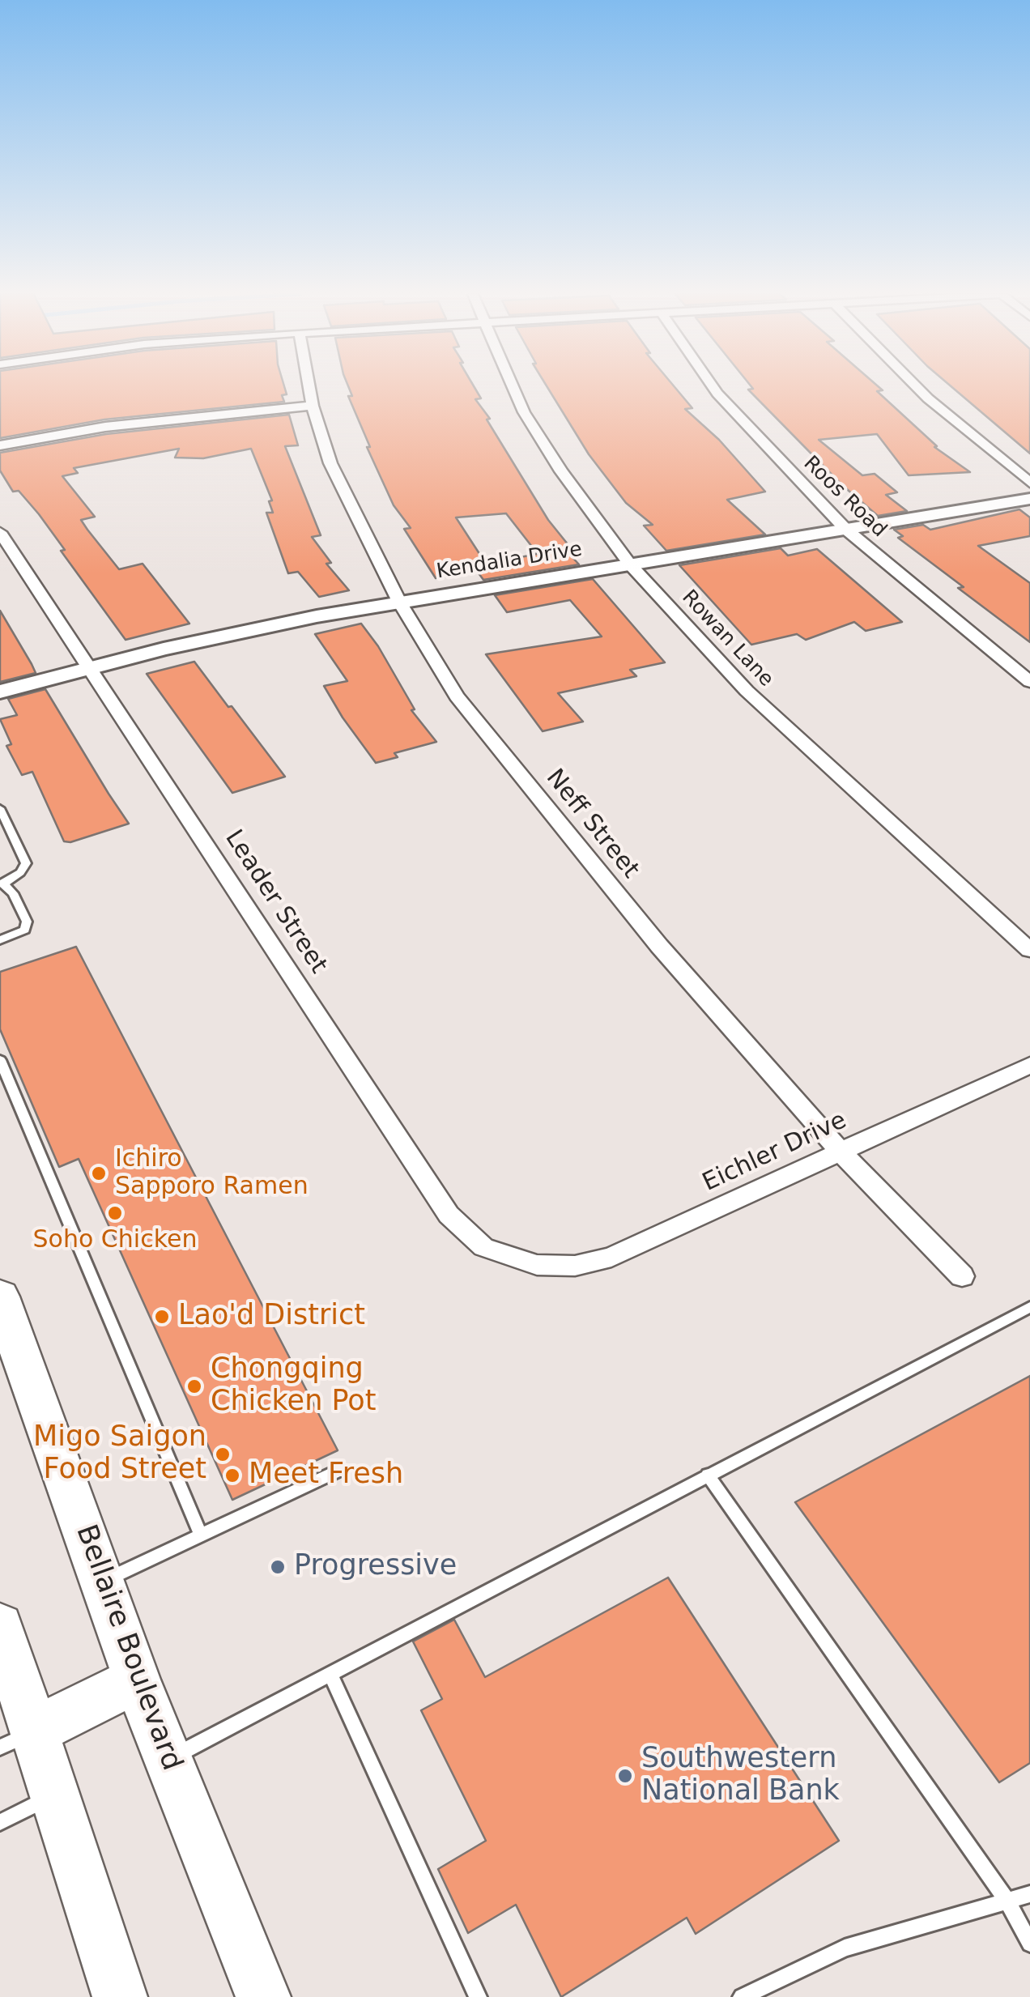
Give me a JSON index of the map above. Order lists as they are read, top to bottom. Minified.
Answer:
{"streets":{"main road":["Bellaire Boulevard"],"street":["Roos Road","Kendalia Drive","Rowan Lane","Neff Street","Leader Street","Eichler Drive"]},"crossings":[["Roos Road","Kendalia Drive"],["Kendalia Drive","Rowan Lane"],["Kendalia Drive","Neff Street"],["Kendalia Drive","Leader Street"],["Neff Street","Eichler Drive"],["Leader Street","Eichler Drive"]],"places":["Ichiro Sapporo Ramen","Soho Chicken","Lao'd District","Chongqing Chicken Pot","Migo Saigon Food Street","Meet Fresh","Progressive","Southwestern National Bank"]}
